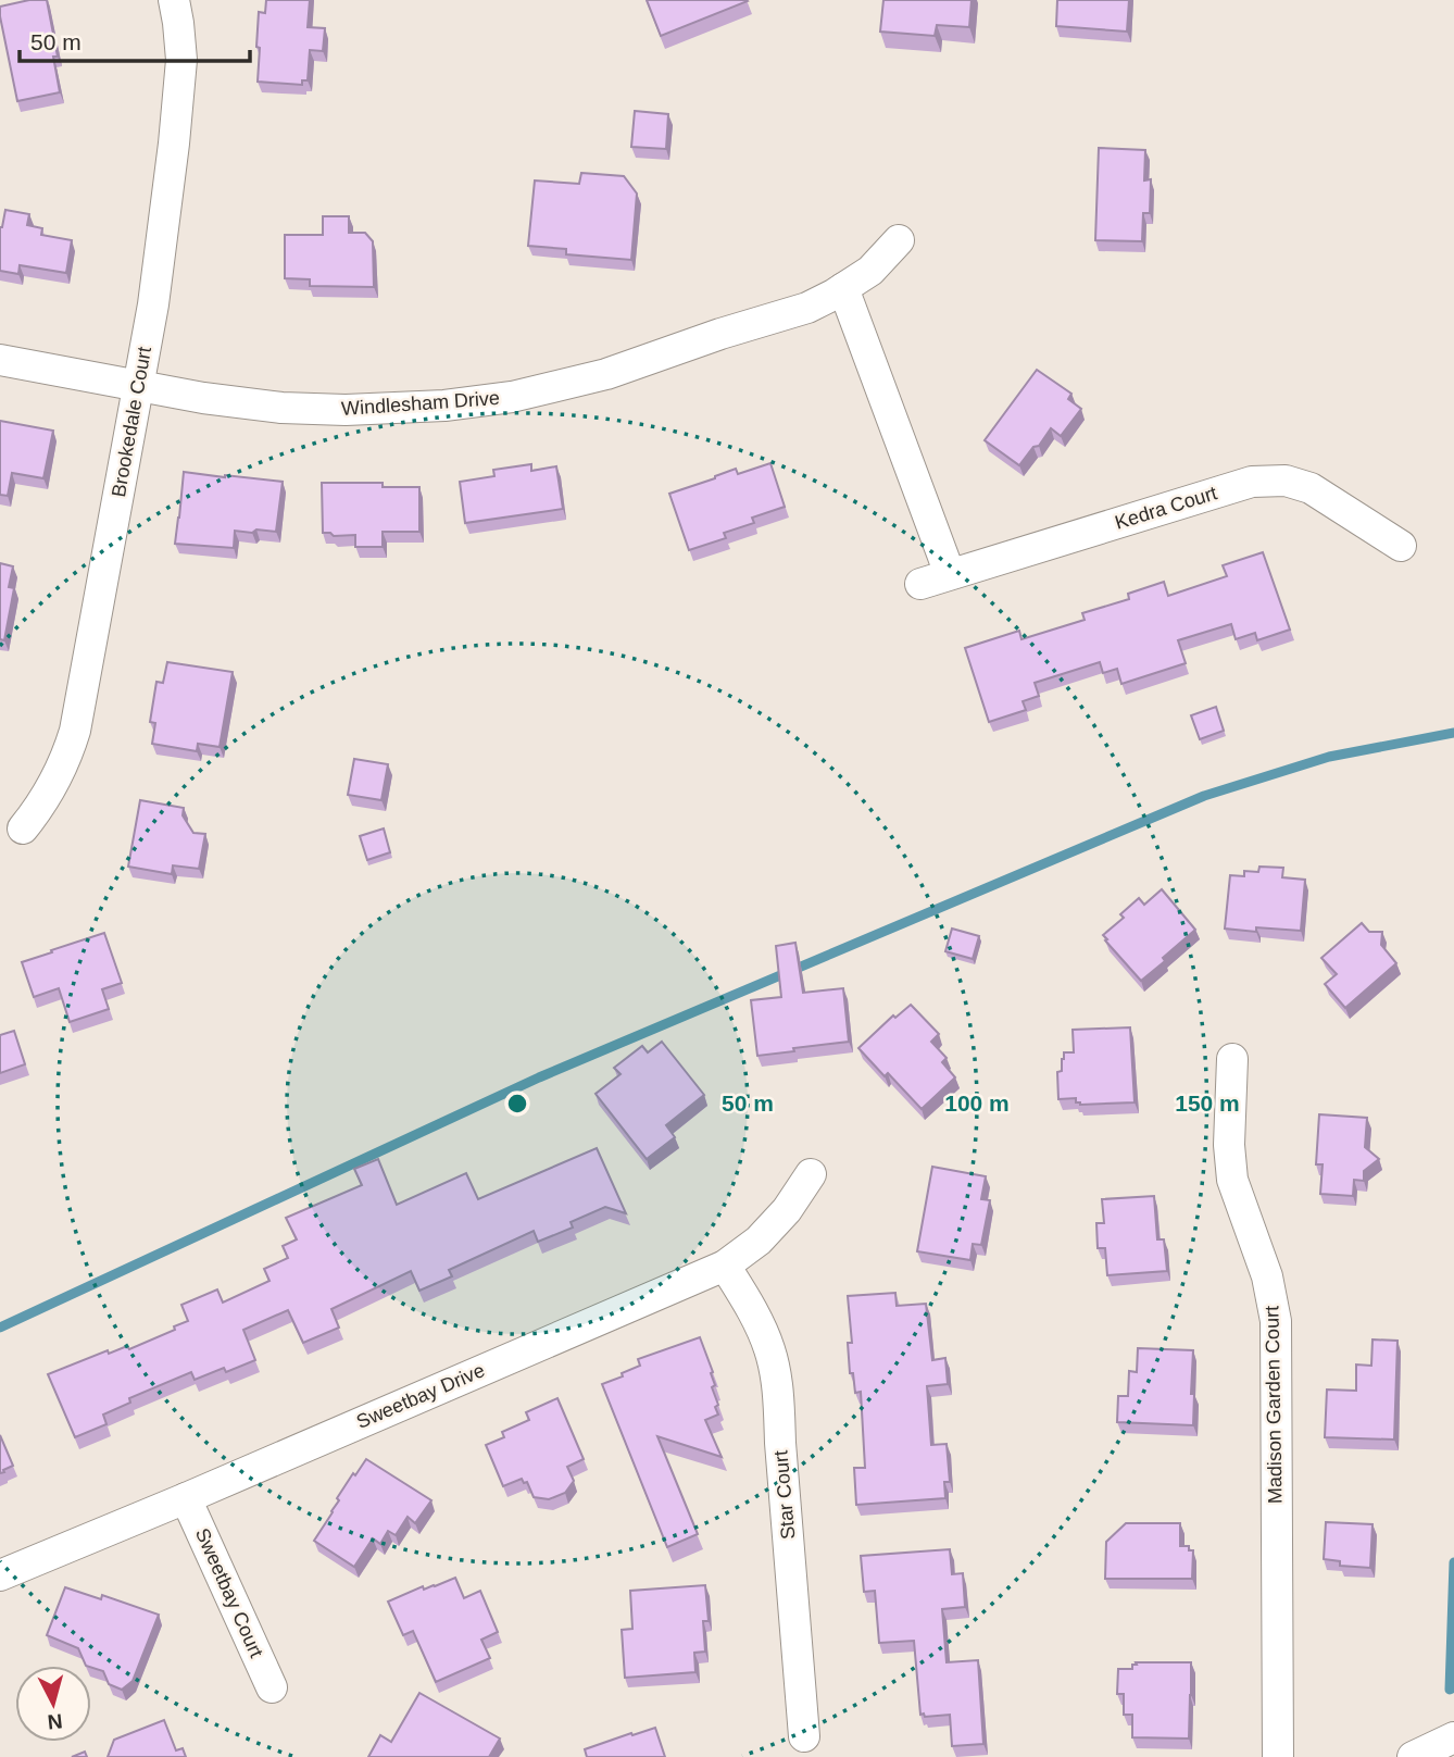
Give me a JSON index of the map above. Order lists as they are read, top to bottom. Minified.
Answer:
{"streets":{"street":["Windlesham Drive","Brookedale Court","Kedra Court","Sweetbay Drive","Madison Garden Court","Star Court","Sweetbay Court"]},"crossings":[["Windlesham Drive","Brookedale Court"],["Sweetbay Drive","Star Court"],["Sweetbay Drive","Sweetbay Court"]],"scale_bar":"50 m","north":"bottom","rings":["50 m","100 m","150 m"]}
